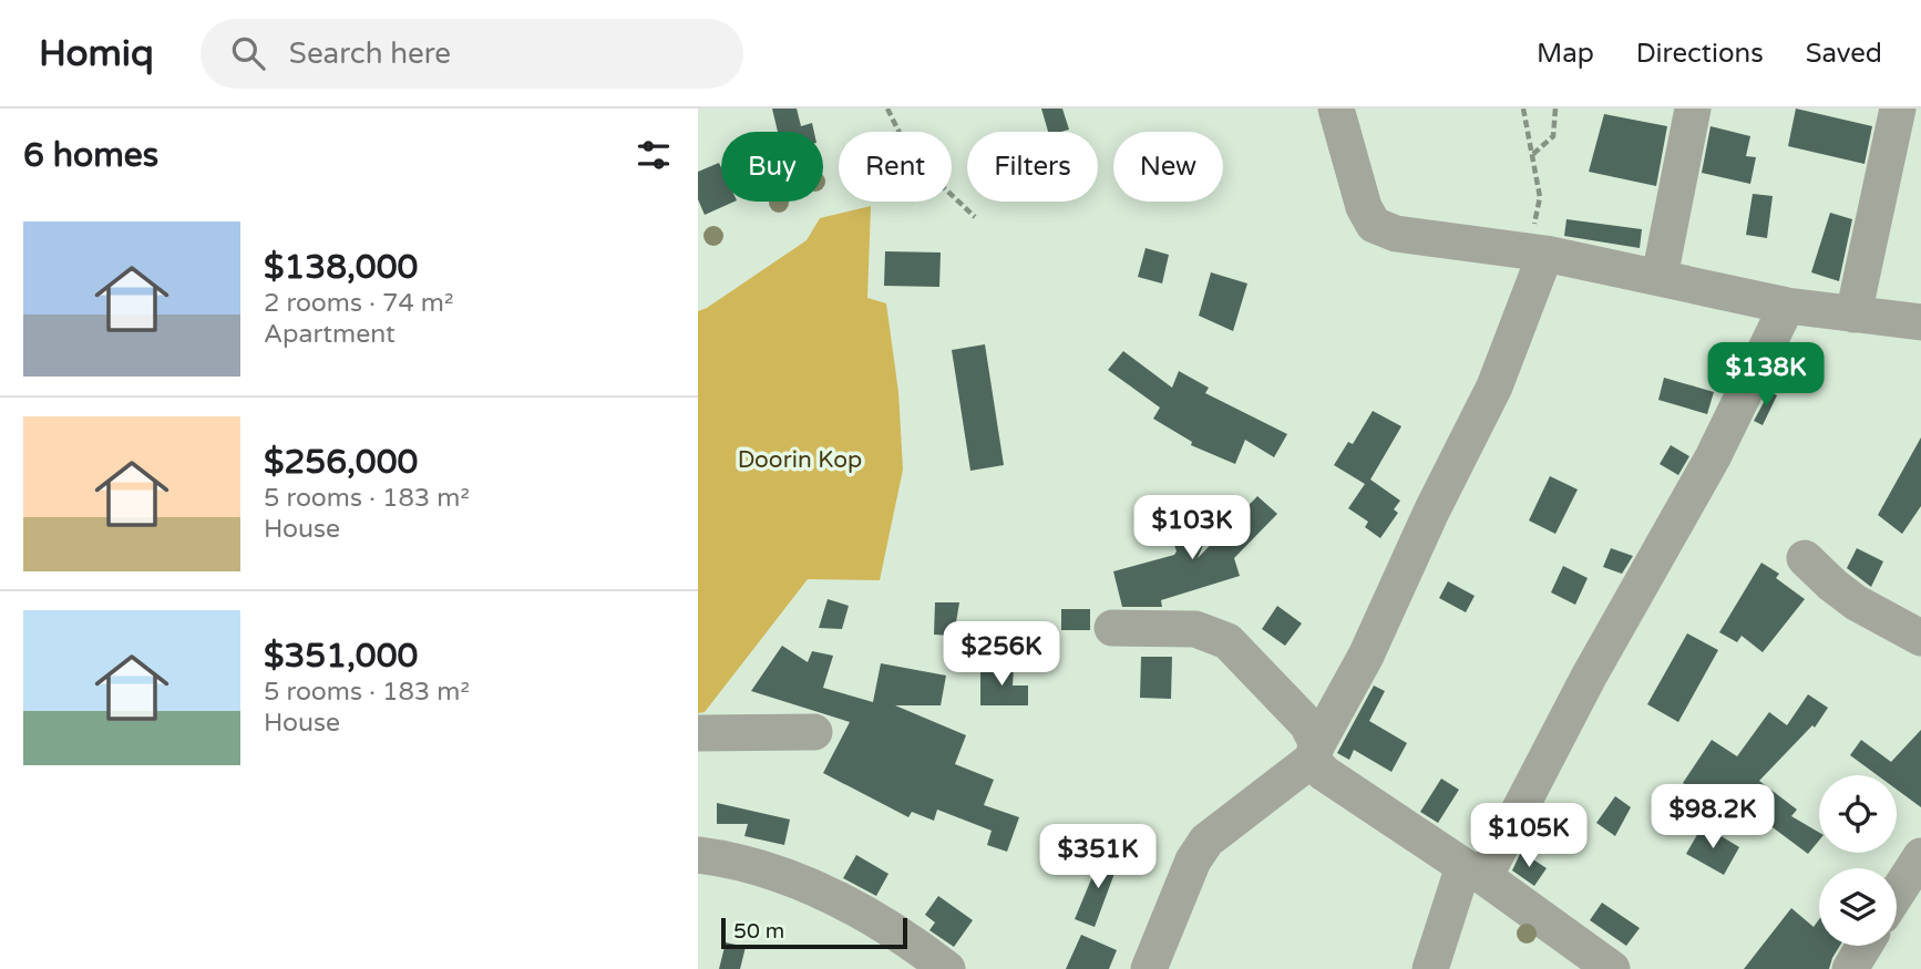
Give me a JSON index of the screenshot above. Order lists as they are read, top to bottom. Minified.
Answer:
{"parks":["Doorin Kop"],"scale_bar":"50 m","page":{"header":"Homiq","search":"Search here","nav":["Map","Directions","Saved"],"heading":"6 homes","chip":["Buy","Rent","Filters","New"],"list":[{"name":"$138,000","note":"2 rooms · 74 m² · Apartment"},{"name":"$256,000","note":"5 rooms · 183 m² · House"},{"name":"$351,000","note":"5 rooms · 183 m² · House"}],"price":["$138K","$103K","$256K","$98.2K","$105K","$351K"],"scale":"50 m"}}
